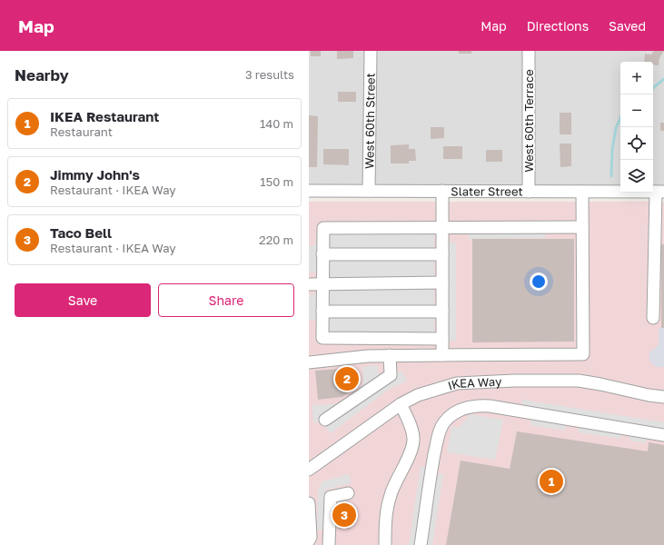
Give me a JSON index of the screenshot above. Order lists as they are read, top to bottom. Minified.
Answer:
{"streets":{"street":["West 60th Street","West 60th Terrace","Slater Street","IKEA Way"]},"crossings":[["West 60th Street","Slater Street"],["West 60th Terrace","Slater Street"]],"page":{"header":"Map","nav":["Map","Directions","Saved"],"heading":["Nearby","3 results"],"map_buttons":["+","−"],"list":[{"mark":"1","name":"IKEA Restaurant","note":"Restaurant","value":"140 m"},{"mark":"2","name":"Jimmy John's","note":"Restaurant · IKEA Way","value":"150 m"},{"mark":"3","name":"Taco Bell","note":"Restaurant · IKEA Way","value":"220 m"}],"buttons":["Save","Share"],"pins":["2","1","3"]}}
